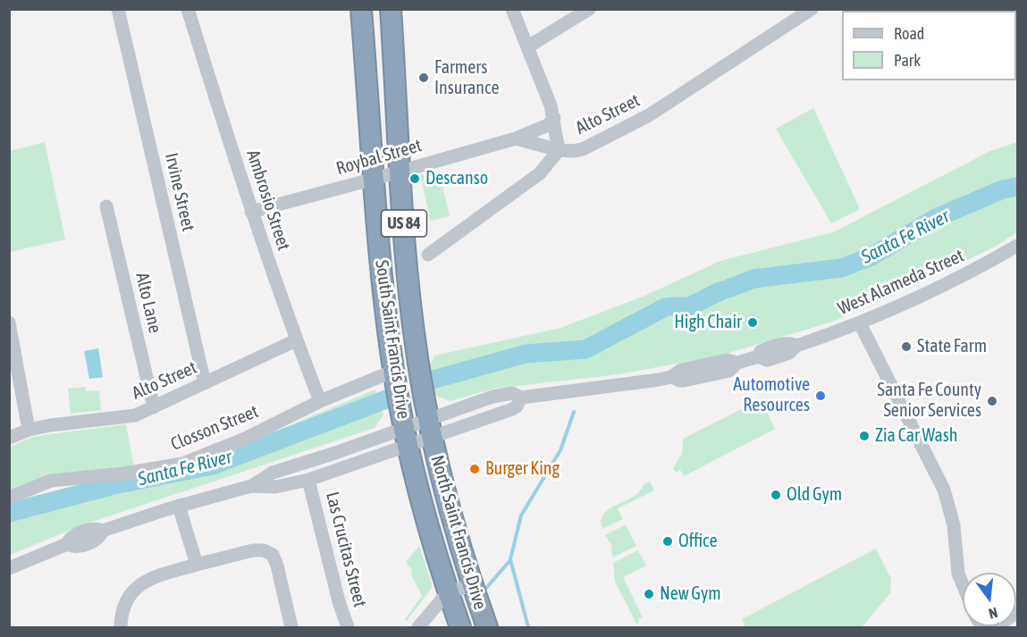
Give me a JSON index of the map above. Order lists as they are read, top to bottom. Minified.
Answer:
{"streets":{"highway":["US 84","South Saint Francis Drive","North Saint Francis Drive"],"street":["Alto Street","Roybal Street","Irvine Street","Ambrosio Street","West Alameda Street","Alto Lane","Closson Street","Las Crucitas Street"]},"crossings":[["Alto Street","Irvine Street"],["Alto Street","Ambrosio Street"],["Alto Street","Alto Lane"],["Roybal Street","Ambrosio Street"],["Roybal Street","South Saint Francis Drive"],["Ambrosio Street","Closson Street"],["West Alameda Street","South Saint Francis Drive"],["West Alameda Street","North Saint Francis Drive"],["West Alameda Street","Las Crucitas Street"],["South Saint Francis Drive","Closson Street"],["South Saint Francis Drive","North Saint Francis Drive"]],"water":["Santa Fe River"],"places":["Farmers Insurance","Descanso","High Chair","State Farm","Automotive Resources","Santa Fe County Senior Services","Zia Car Wash","Burger King","Old Gym","Office","New Gym"],"legend":["Road","Park"],"north":"bottom"}
